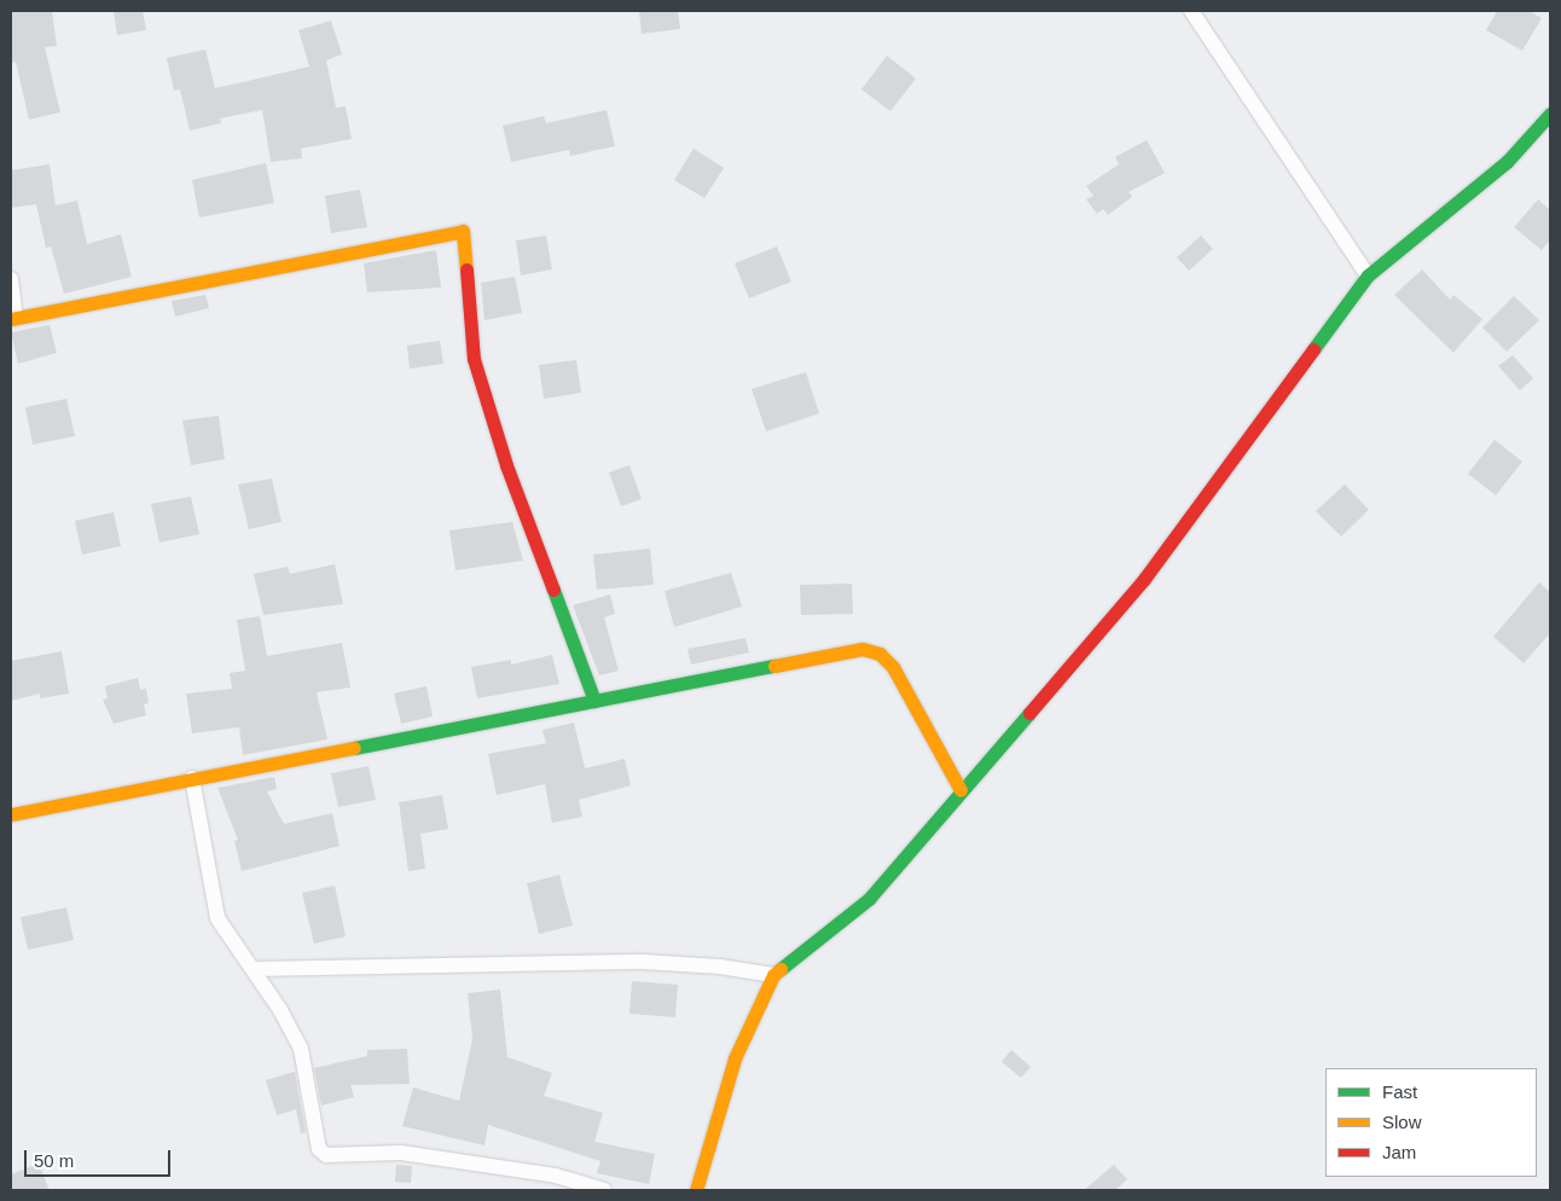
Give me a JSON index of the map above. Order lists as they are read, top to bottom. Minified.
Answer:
{"legend":["Fast","Slow","Jam"],"scale_bar":"50 m"}
